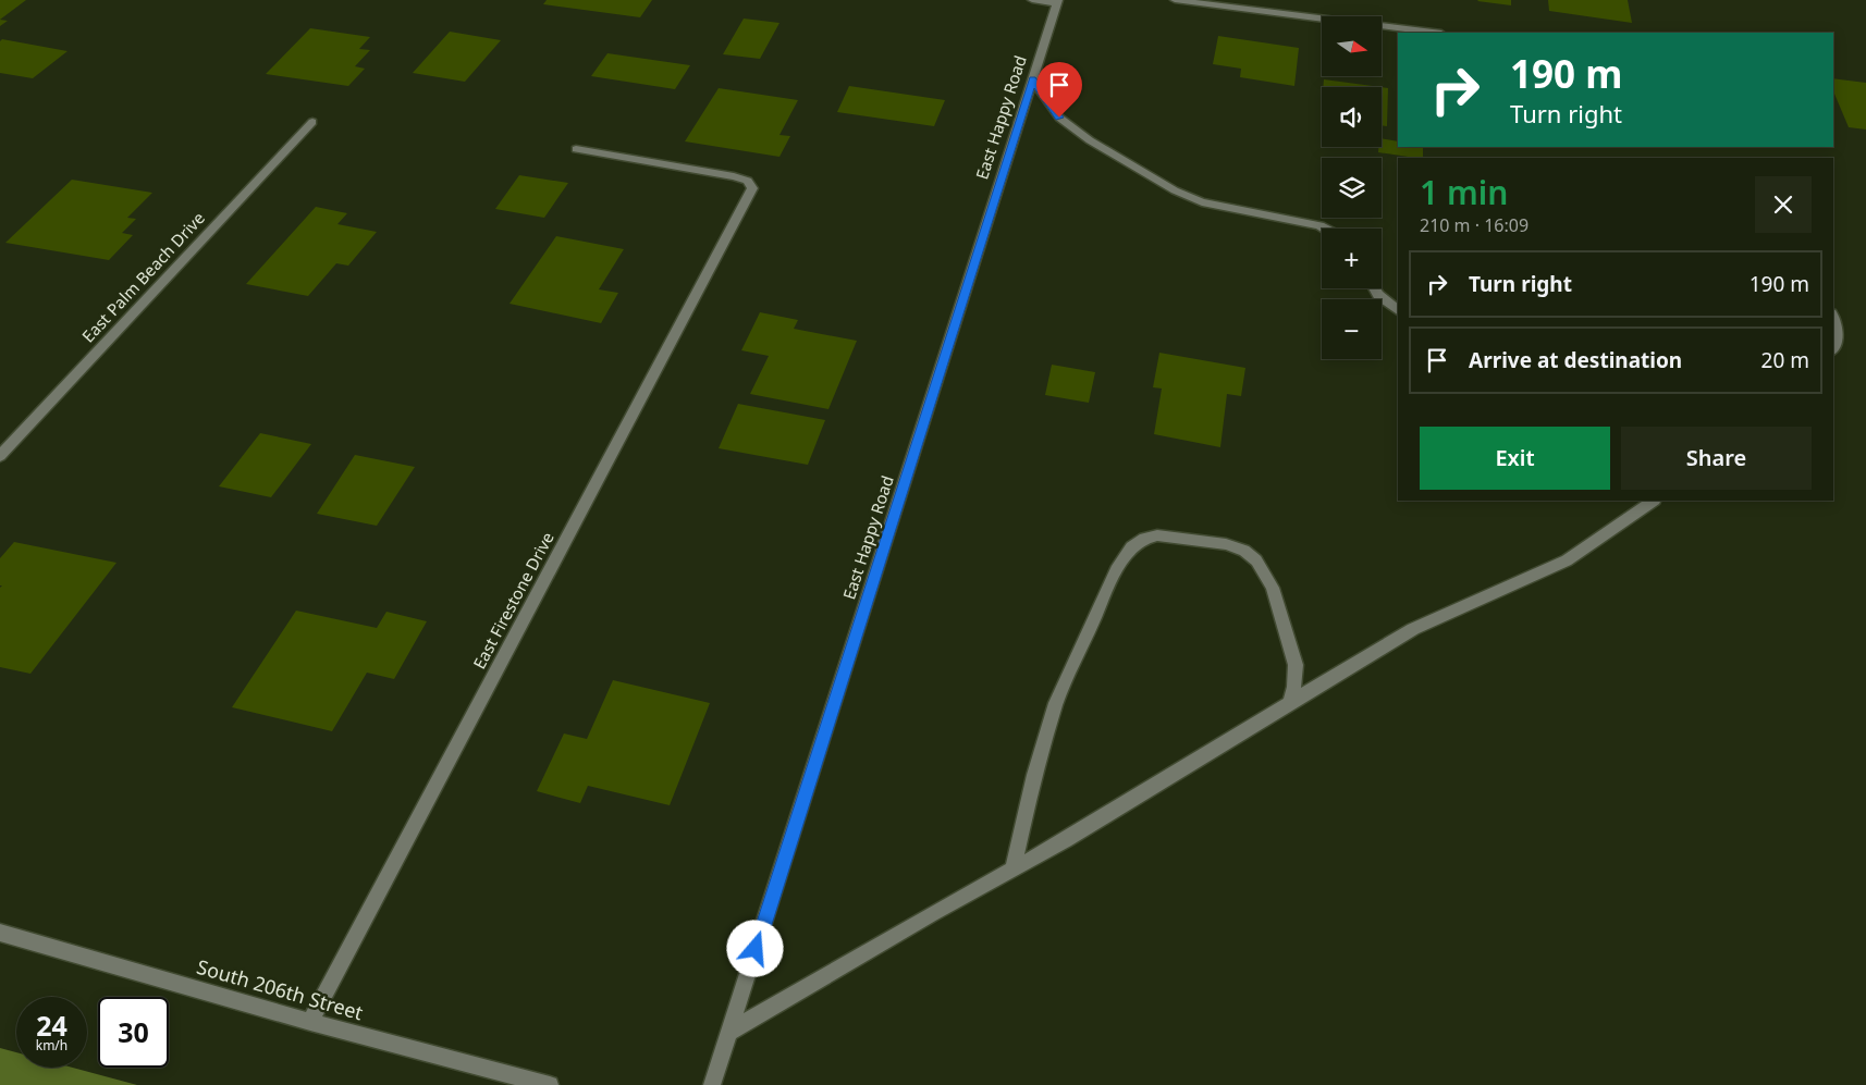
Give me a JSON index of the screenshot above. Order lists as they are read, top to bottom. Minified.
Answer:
{"streets":{"street":["East Happy Road","East Palm Beach Drive","East Firestone Drive","South 206th Street"]},"crossings":[["East Firestone Drive","South 206th Street"]],"north":"right","page":{"map_buttons":["+","−"],"turn":["190 m","Turn right"],"heading":["1 min","210 m · 16:09"],"list":[{"name":"Turn right","value":"190 m"},{"name":"Arrive at destination","value":"20 m"}],"buttons":["Exit","Share"],"speed":"24 km/h","limit":"30"}}
